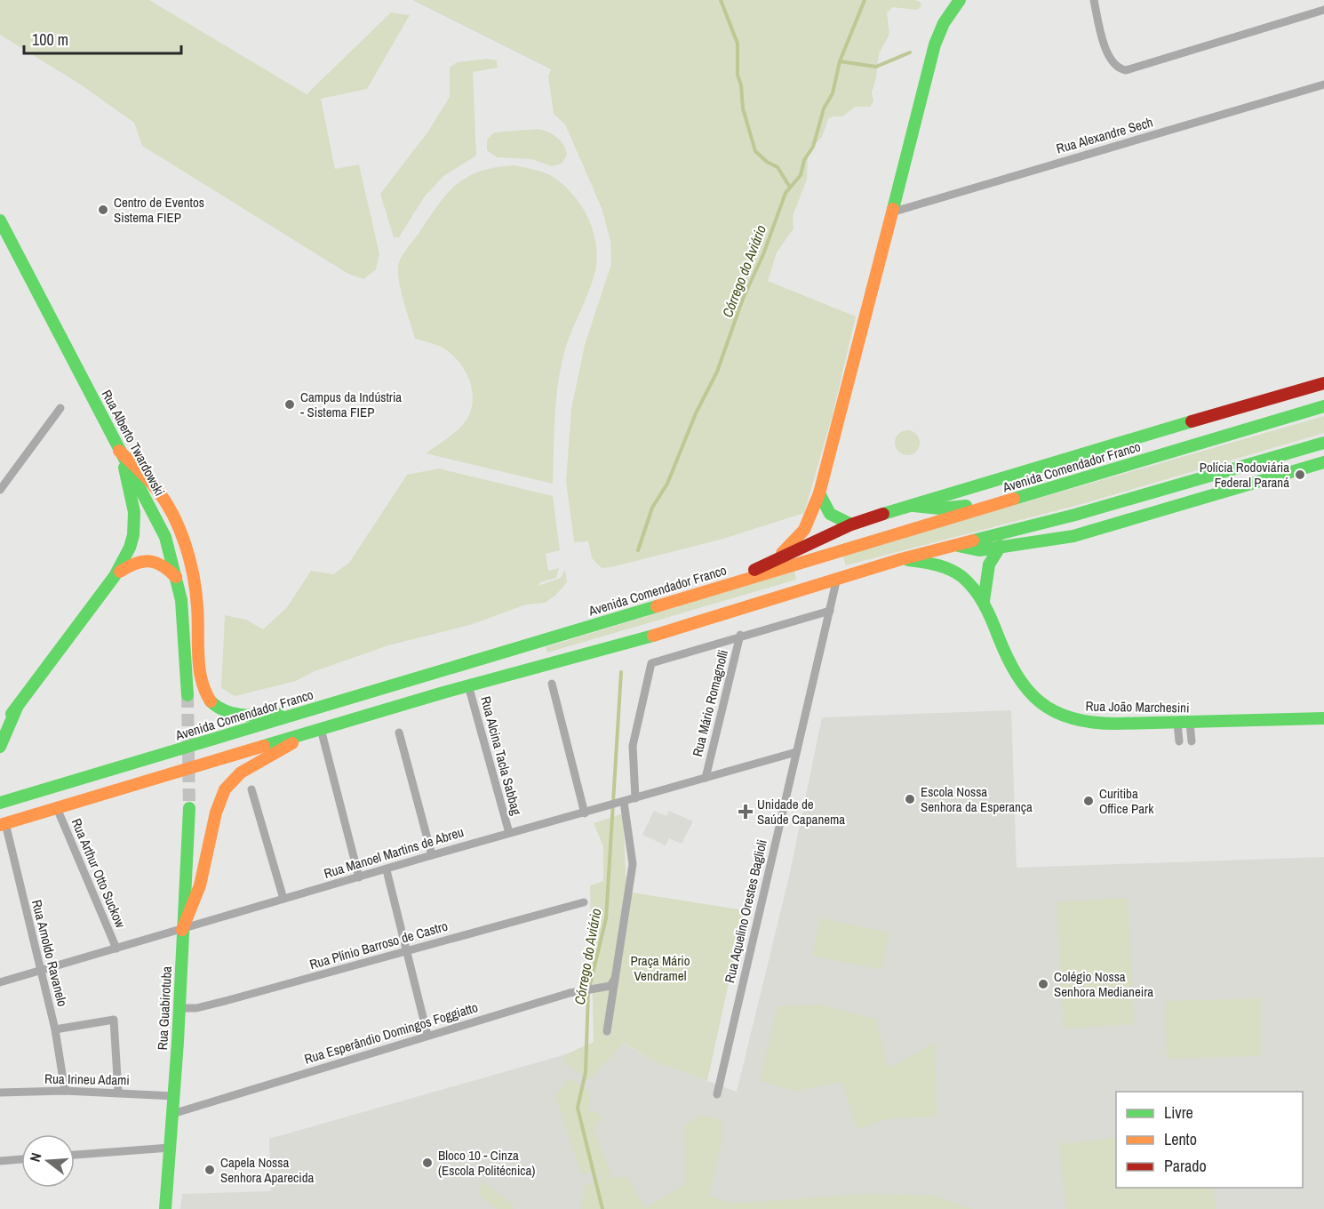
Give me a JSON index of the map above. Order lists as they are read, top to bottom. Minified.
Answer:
{"streets":{"main road":["Rua Alberto Twardowski","Avenida Comendador Franco","Rua João Marchesini","Rua Guabirotuba"],"street":["Rua Alexandre Sech","Rua Mário Romagnolli","Rua Alcina Tacla Sabbag","Rua Manoel Martins de Abreu","Rua Arthur Otto Suckow","Rua Aquelino Orestes Baglioli","Rua Plínio Barroso de Castro","Rua Arnoldo Ravanelo","Rua Esperândio Domingos Foggiatto","Rua Irineu Adami"]},"crossings":[["Rua Mário Romagnolli","Rua Manoel Martins de Abreu"],["Rua Alcina Tacla Sabbag","Rua Manoel Martins de Abreu"],["Rua Manoel Martins de Abreu","Rua Arthur Otto Suckow"],["Rua Manoel Martins de Abreu","Rua Aquelino Orestes Baglioli"],["Rua Manoel Martins de Abreu","Rua Arnoldo Ravanelo"],["Rua Manoel Martins de Abreu","Rua Guabirotuba"],["Rua Plínio Barroso de Castro","Rua Guabirotuba"],["Rua Arnoldo Ravanelo","Rua Irineu Adami"],["Rua Guabirotuba","Rua Esperândio Domingos Foggiatto"],["Rua Guabirotuba","Rua Irineu Adami"]],"water":["Córrego do Aviário"],"parks":["Praça Mário Vendramel"],"places":{"other":["Centro de Eventos Sistema FIEP","Campus da Indústria - Sistema FIEP","Polícia Rodoviária Federal Paraná","Escola Nossa Senhora da Esperança","Curitiba Office Park","Colégio Nossa Senhora Medianeira","Bloco 10 - Cinza (Escola Politécnica)","Capela Nossa Senhora Aparecida"],"health":["Unidade de Saúde Capanema"]},"legend":["Livre","Lento","Parado"],"scale_bar":"100 m","north":"left"}
